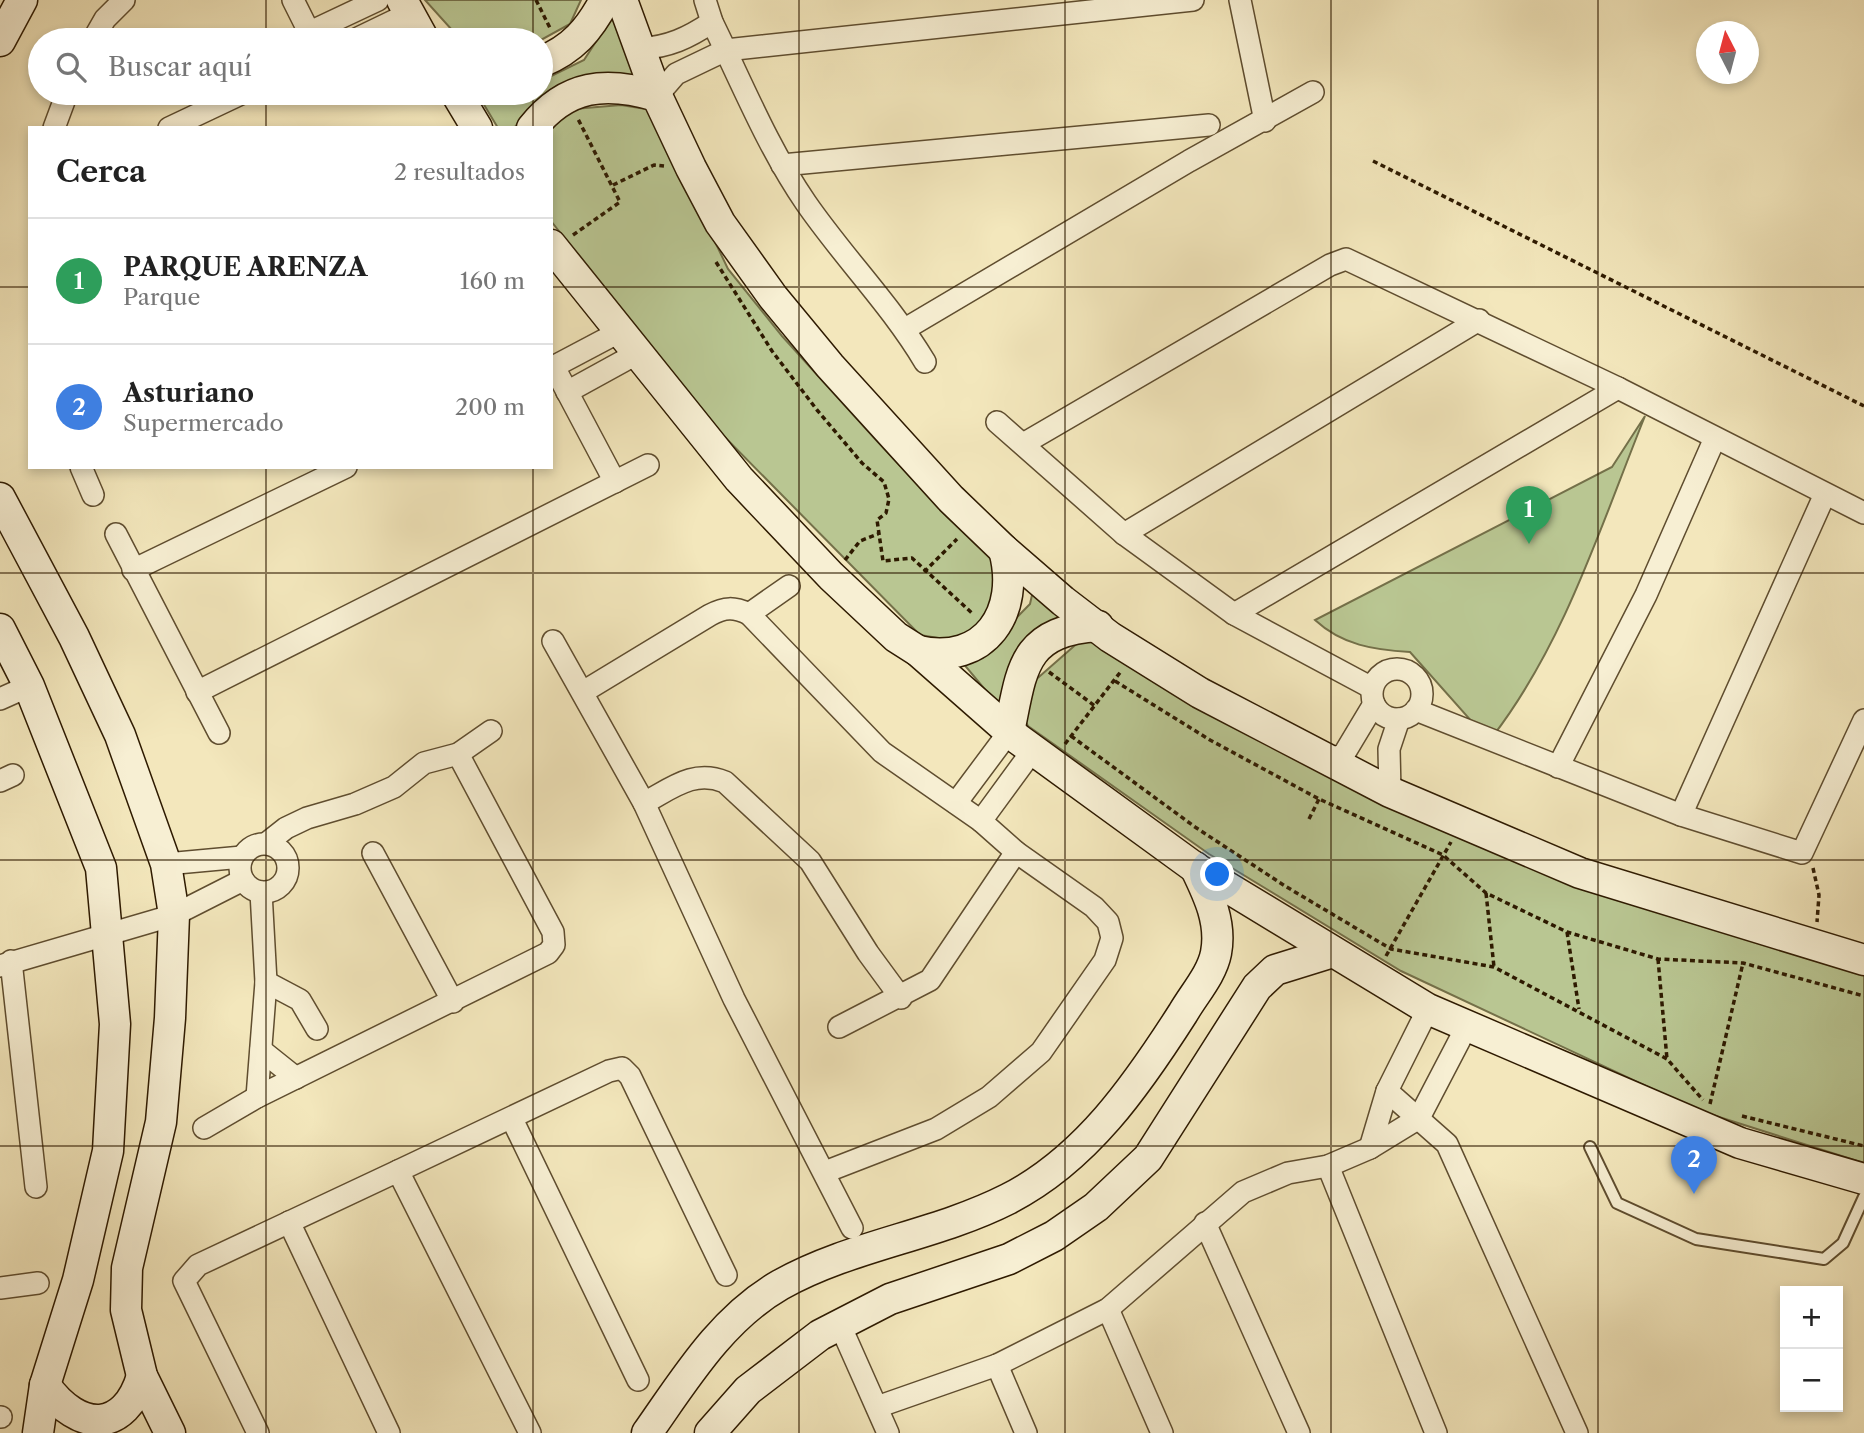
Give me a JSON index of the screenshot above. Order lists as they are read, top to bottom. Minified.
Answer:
{"north":"top","page":{"search":"Buscar aquí","heading":["Cerca","2 resultados"],"list":[{"mark":"1","name":"PARQUE ARENZA","note":"Parque","value":"160 m"},{"mark":"2","name":"Asturiano","note":"Supermercado","value":"200 m"}],"pins":["1","2"],"map_buttons":["+","−"]}}
